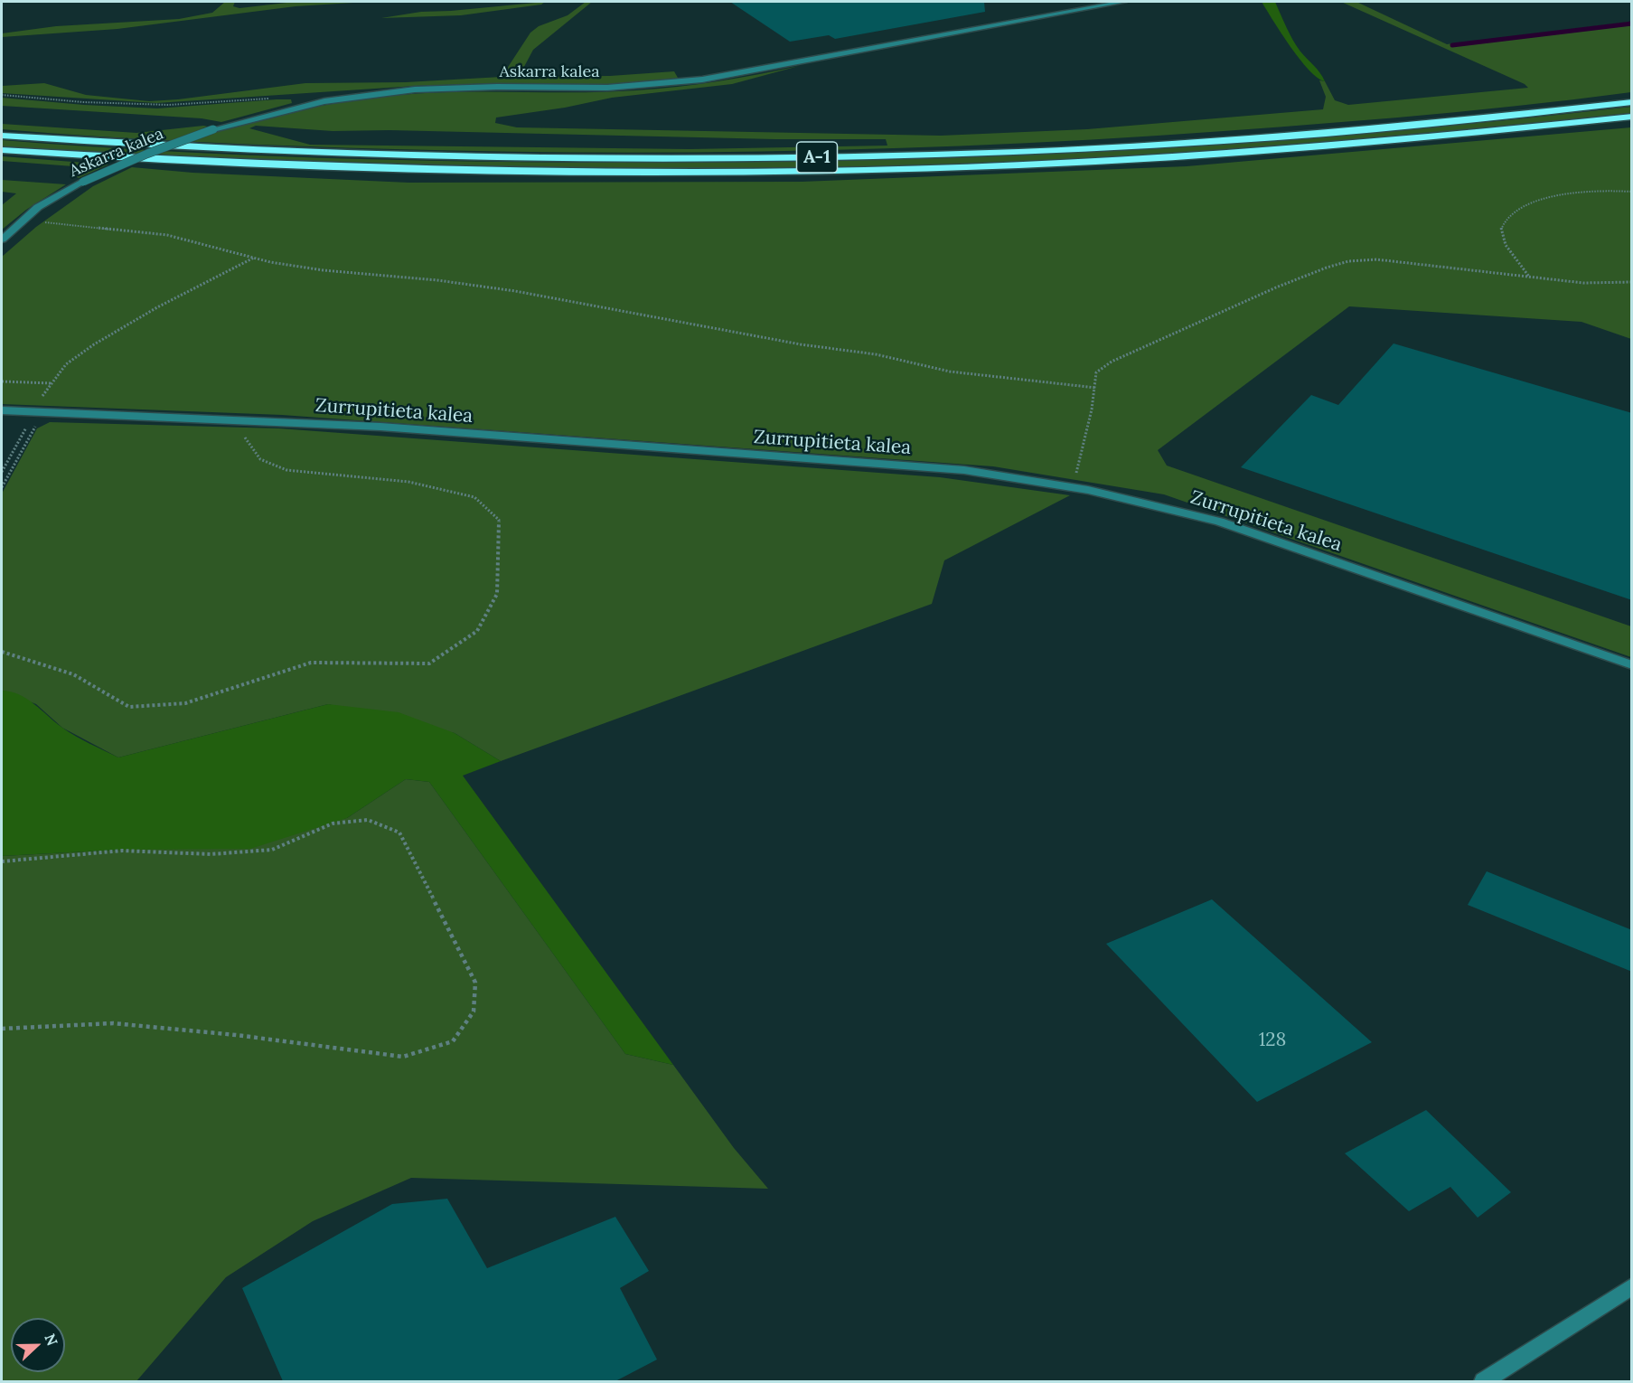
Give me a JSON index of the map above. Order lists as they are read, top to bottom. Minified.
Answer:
{"streets":{"highway":["A-1"],"street":["Askarra kalea","Zurrupitieta kalea"]},"house_numbers":["128"],"north":"right"}
